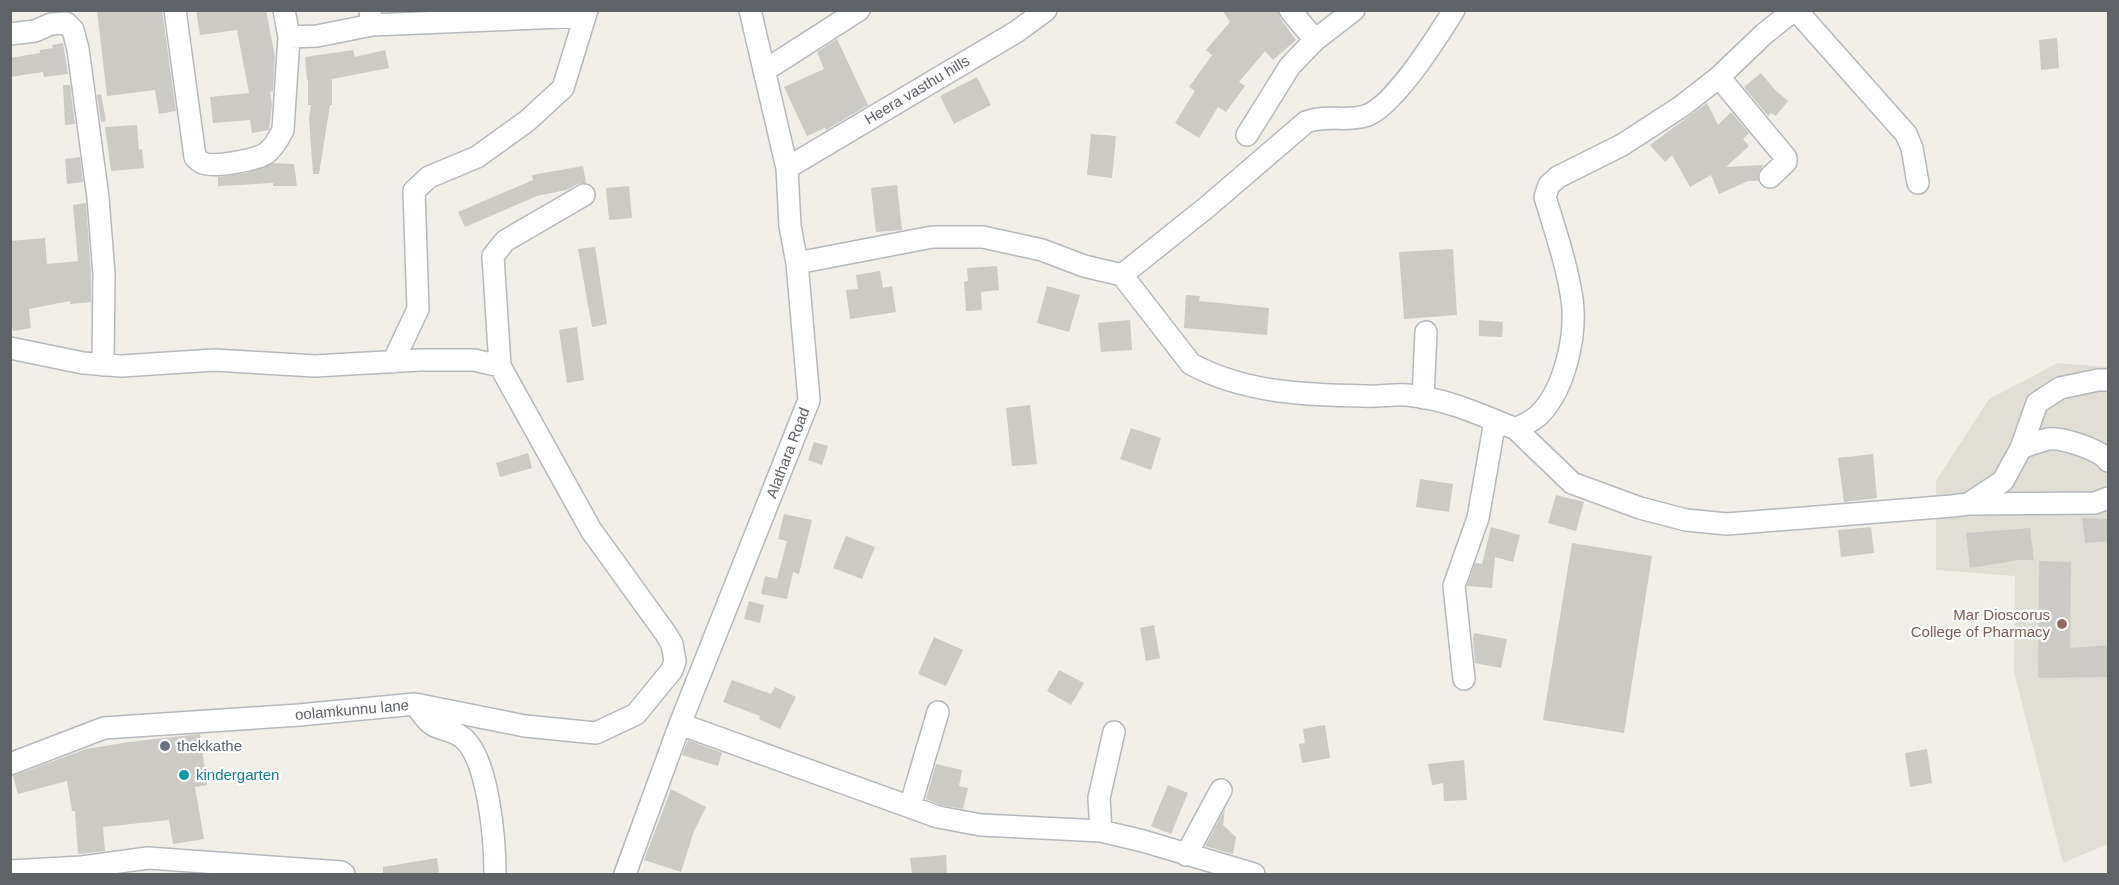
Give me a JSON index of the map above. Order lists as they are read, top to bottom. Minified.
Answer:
{"streets":{"street":["Heera vasthu hills","Alathara Road","oolamkunnu lane"]},"crossings":[["Heera vasthu hills","Alathara Road"]],"places":["Mar Dioscorus College of Pharmacy","thekkathe","kindergarten"]}
